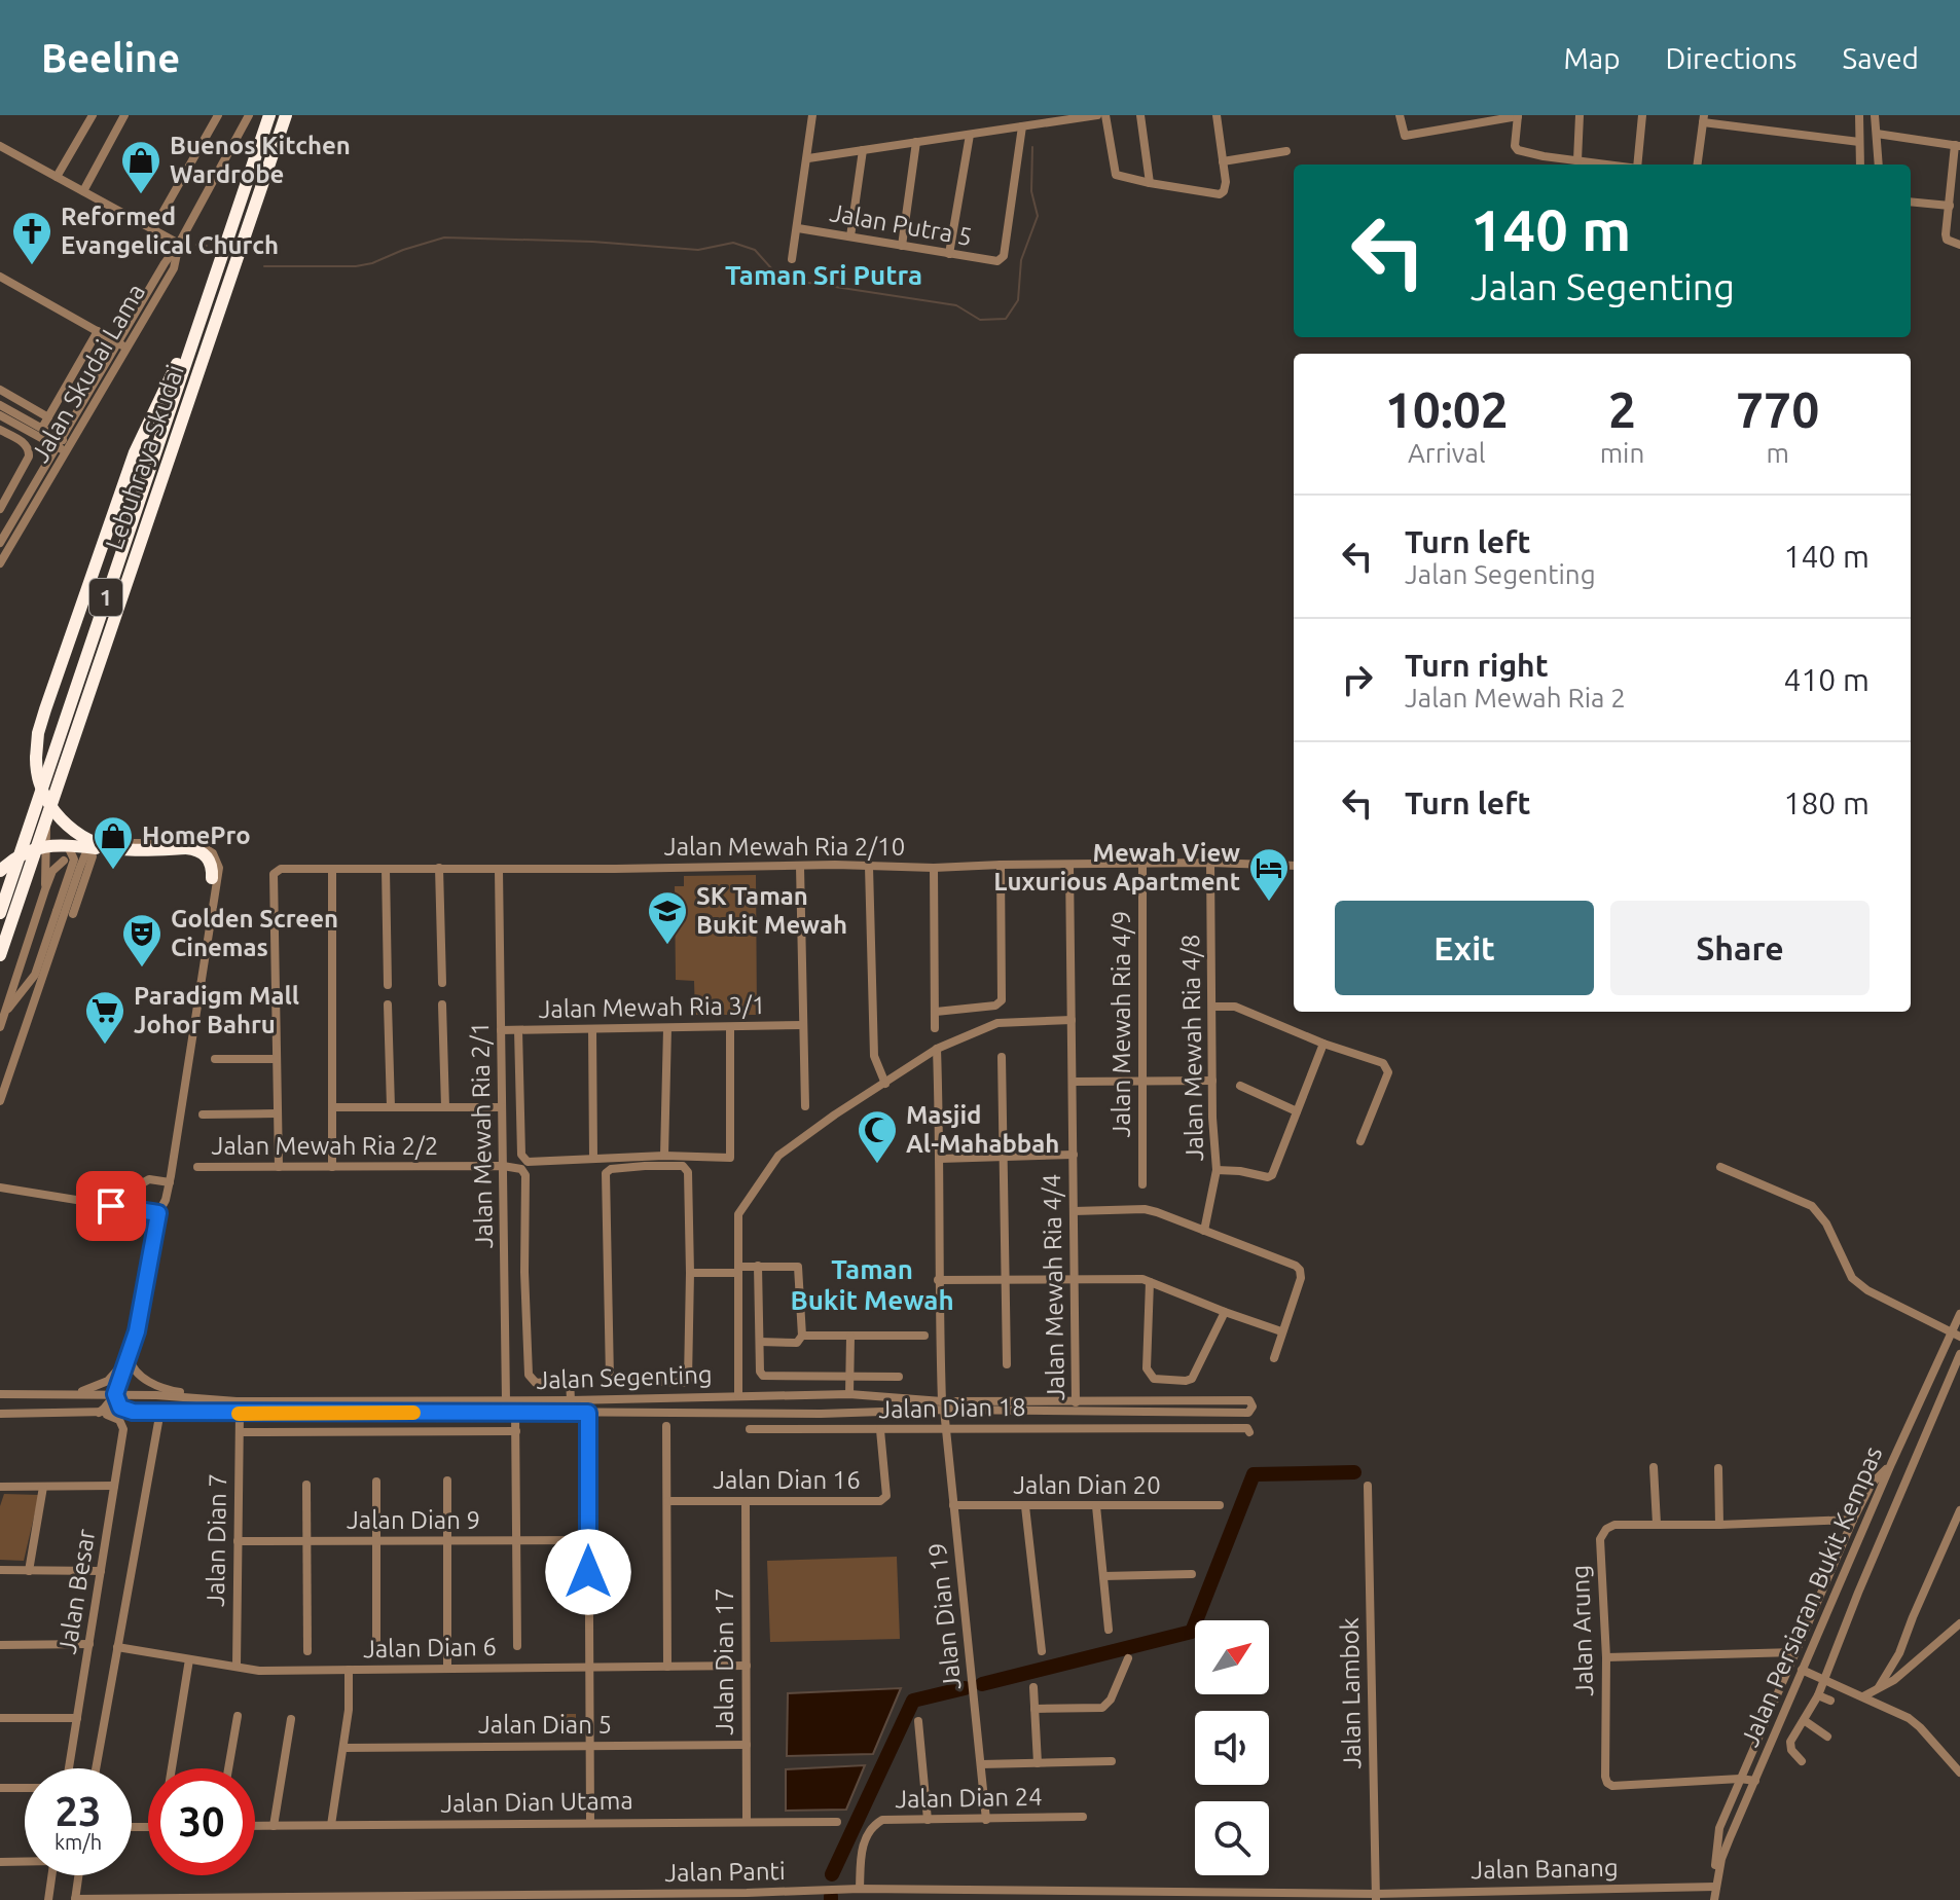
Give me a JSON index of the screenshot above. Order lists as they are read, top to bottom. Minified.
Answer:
{"streets":{"highway":["Lebuhraya Skudai","1"],"street":["Jalan Putra 5","Jalan Skudai Lama","Jalan Mewah Ria 2/10","Jalan Mewah Ria 3/1","Jalan Mewah Ria 4/9","Jalan Mewah Ria 4/8","Jalan Mewah Ria 2/1","Jalan Mewah Ria 2/2","Jalan Mewah Ria 4/4","Jalan Segenting","Jalan Dian 18","Jalan Dian 16","Jalan Dian 20","Jalan Dian 9","Jalan Dian 7","Jalan Besar","Jalan Persiaran Bukit Kempas","Jalan Dian 19","Jalan Arung","Jalan Dian 6","Jalan Dian 17","Jalan Lambok","Jalan Dian 5","Jalan Dian 24","Jalan Dian Utama","Jalan Banang","Jalan Panti"]},"crossings":[["Jalan Mewah Ria 2/10","Jalan Mewah Ria 4/9"],["Jalan Mewah Ria 2/10","Jalan Mewah Ria 4/8"],["Jalan Mewah Ria 2/10","Jalan Mewah Ria 2/1"],["Jalan Mewah Ria 2/10","Jalan Mewah Ria 4/4"],["Jalan Mewah Ria 3/1","Jalan Mewah Ria 2/1"],["Jalan Mewah Ria 2/1","Jalan Mewah Ria 2/2"],["Jalan Mewah Ria 2/1","Jalan Segenting"],["Jalan Mewah Ria 4/4","Jalan Segenting"],["Jalan Segenting","Jalan Dian 7"],["Jalan Segenting","Jalan Besar"],["Jalan Segenting","Jalan Dian 19"],["Jalan Dian 18","Jalan Dian 16"],["Jalan Dian 18","Jalan Dian 19"],["Jalan Dian 16","Jalan Dian 17"],["Jalan Dian 20","Jalan Dian 19"],["Jalan Dian 9","Jalan Dian 7"],["Jalan Dian 7","Jalan Dian 6"],["Jalan Besar","Jalan Dian 6"],["Jalan Persiaran Bukit Kempas","Jalan Arung"],["Jalan Persiaran Bukit Kempas","Jalan Banang"],["Jalan Dian 19","Jalan Dian 24"],["Jalan Dian 6","Jalan Dian 17"],["Jalan Dian 17","Jalan Dian 5"],["Jalan Dian 17","Jalan Dian Utama"],["Jalan Lambok","Jalan Banang"],["Jalan Lambok","Jalan Panti"],["Jalan Dian 24","Jalan Panti"],["Jalan Banang","Jalan Panti"]],"districts":["Taman Sri Putra","Taman Bukit Mewah"],"places":{"shop":["Buenos Kitchen Wardrobe","HomePro"],"church":["Reformed Evangelical Church"],"hotel":["Mewah View Luxurious Apartment"],"school or university":["SK Taman Bukit Mewah"],"theatre":["Golden Screen Cinemas"],"supermarket":["Paradigm Mall Johor Bahru"],"mosque":["Masjid Al-Mahabbah"]},"north":"top right","page":{"header":"Beeline","nav":["Map","Directions","Saved"],"turn":["140 m","Jalan Segenting"],"eta":["10:02","Arrival","2","min","770","m"],"list":[{"name":"Turn left","note":"Jalan Segenting","value":"140 m"},{"name":"Turn right","note":"Jalan Mewah Ria 2","value":"410 m"},{"name":"Turn left","value":"180 m"}],"buttons":["Exit","Share"],"speed":"23 km/h","limit":"30"}}
